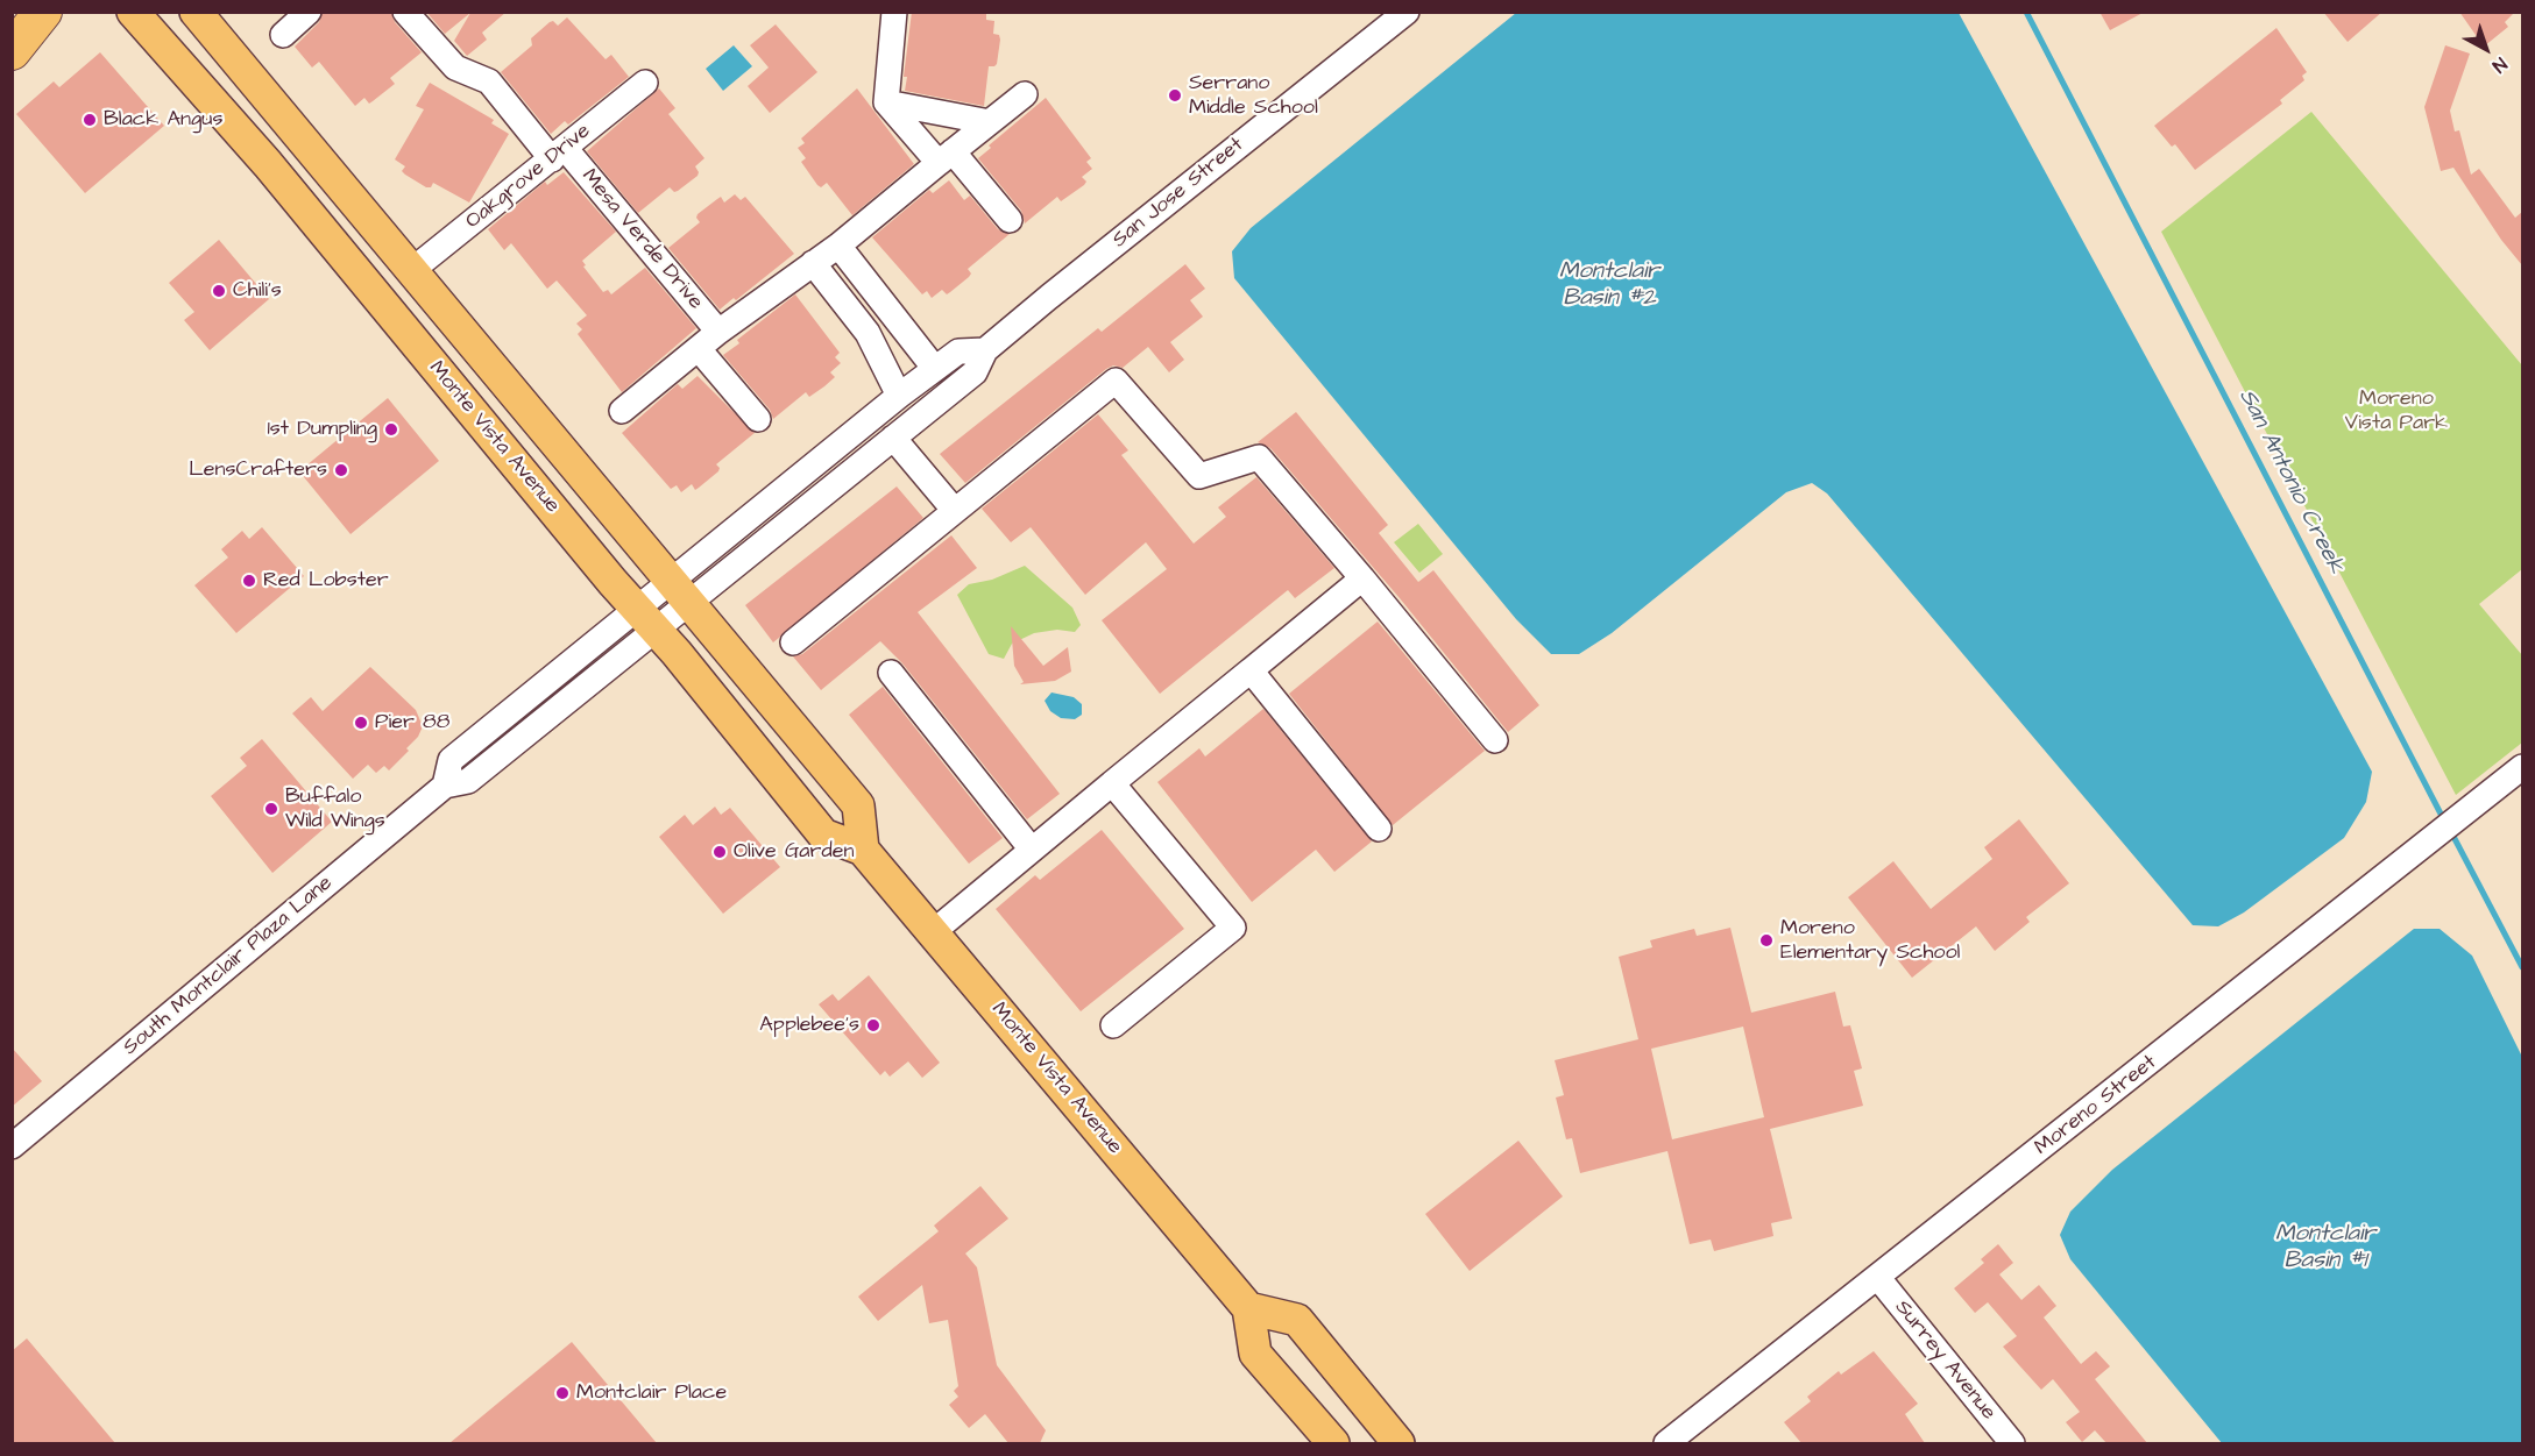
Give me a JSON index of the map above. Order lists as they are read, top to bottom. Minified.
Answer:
{"streets":{"main road":["Monte Vista Avenue"],"street":["Oakgrove Drive","San Jose Street","Mesa Verde Drive","South Montclair Plaza Lane","Moreno Street","Surrey Avenue"]},"crossings":[["Oakgrove Drive","Mesa Verde Drive"],["Oakgrove Drive","Monte Vista Avenue"],["San Jose Street","Monte Vista Avenue"],["San Jose Street","South Montclair Plaza Lane"],["Monte Vista Avenue","South Montclair Plaza Lane"],["Moreno Street","Surrey Avenue"]],"water":["Montclair Basin #2","San Antonio Creek","Montclair Basin #1"],"parks":["Moreno Vista Park"],"places":["Serrano Middle School","Black Angus","Chili's","1st Dumpling","LensCrafters","Red Lobster","Pier 88","Buffalo Wild Wings","Olive Garden","Moreno Elementary School","Applebee's","Montclair Place"],"north":"bottom right"}
